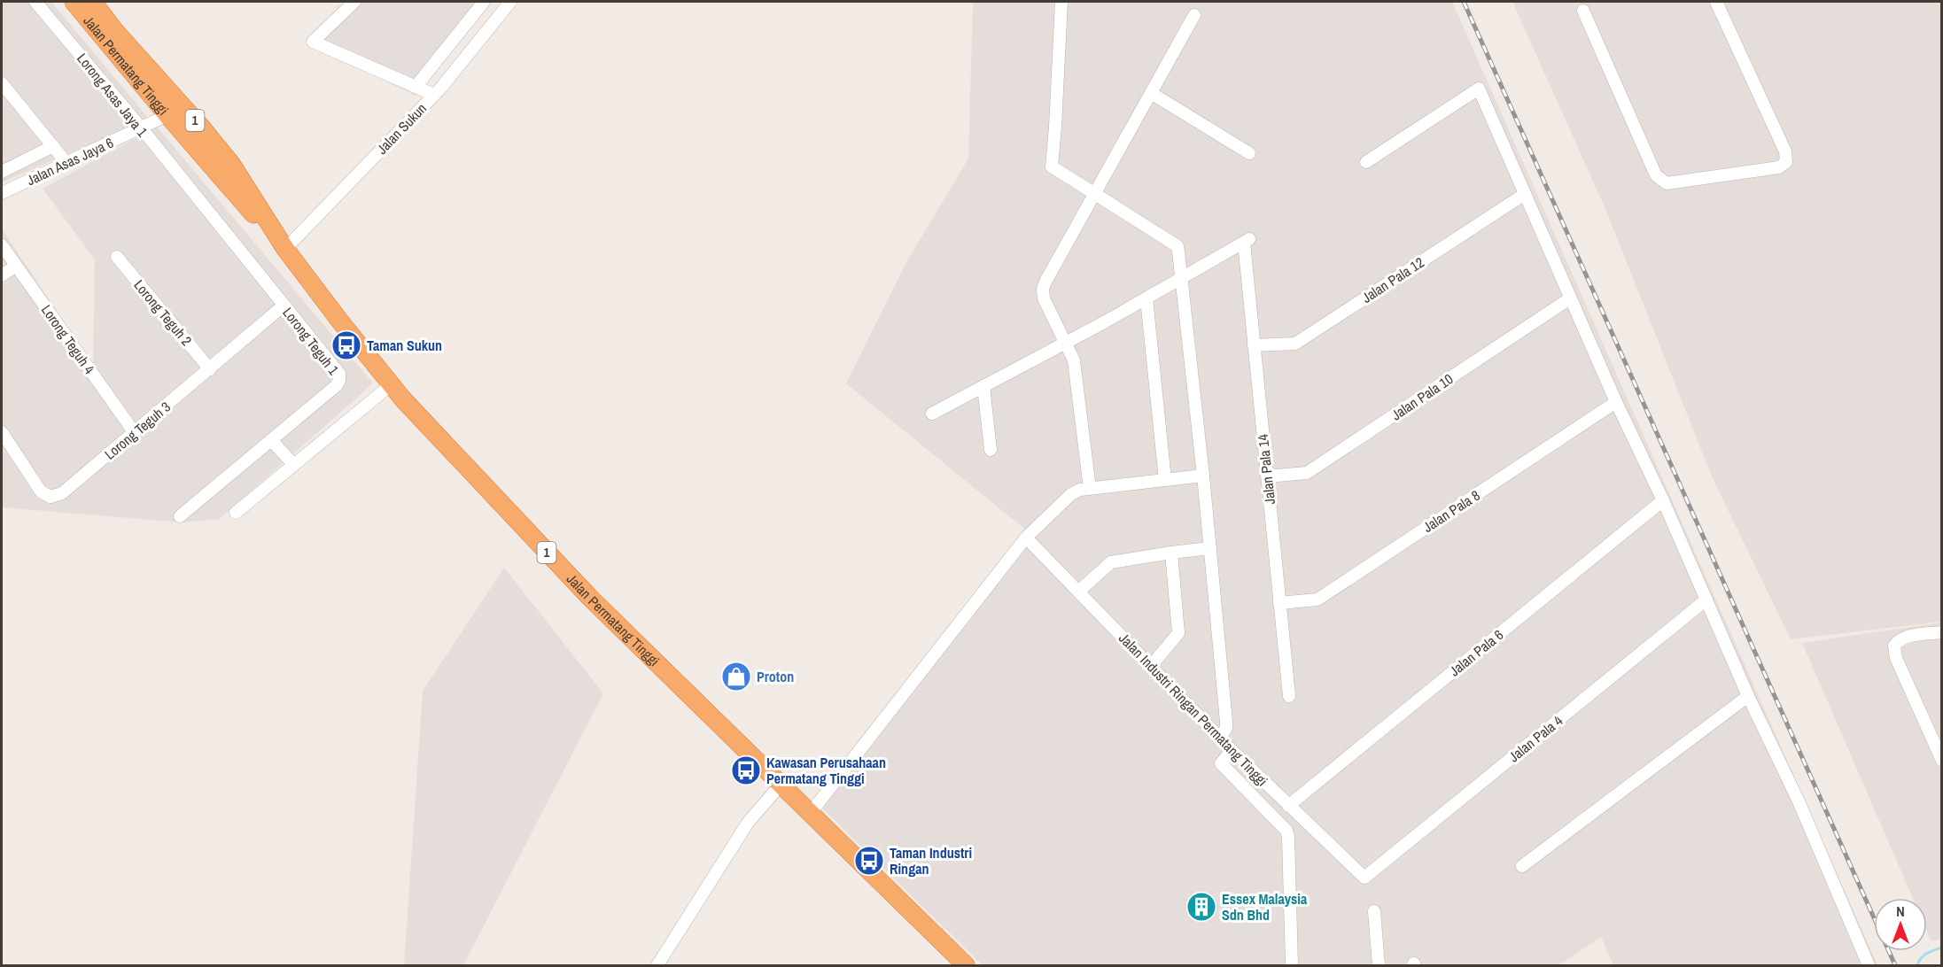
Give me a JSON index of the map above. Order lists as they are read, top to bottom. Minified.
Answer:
{"streets":{"highway":["Jalan Permatang Tinggi","1"],"street":["Lorong Asas Jaya 1","Jalan Sukun","Jalan Asas Jaya 6","Jalan Pala 12","Lorong Teguh 2","Lorong Teguh 4","Lorong Teguh 1","Jalan Pala 10","Lorong Teguh 3","Jalan Pala 14","Jalan Pala 8","Jalan Pala 6","Jalan Industri Ringan Permatang Tinggi","Jalan Pala 4"]},"crossings":[["Jalan Permatang Tinggi","Jalan Sukun"],["Jalan Permatang Tinggi","Jalan Asas Jaya 6"],["Lorong Asas Jaya 1","Jalan Asas Jaya 6"],["Lorong Asas Jaya 1","Lorong Teguh 1"],["Jalan Pala 12","Jalan Pala 14"],["Lorong Teguh 2","Lorong Teguh 3"],["Lorong Teguh 4","Lorong Teguh 3"],["Lorong Teguh 1","Lorong Teguh 3"],["Jalan Pala 10","Jalan Pala 14"],["Jalan Pala 14","Jalan Pala 8"],["Jalan Pala 6","Jalan Industri Ringan Permatang Tinggi"],["Jalan Industri Ringan Permatang Tinggi","Jalan Pala 4"]],"places":{"bus stop":["Taman Sukun","Kawasan Perusahaan Permatang Tinggi","Taman Industri Ringan"],"shop":["Proton"],"building":["Essex Malaysia Sdn Bhd"]},"north":"top"}
